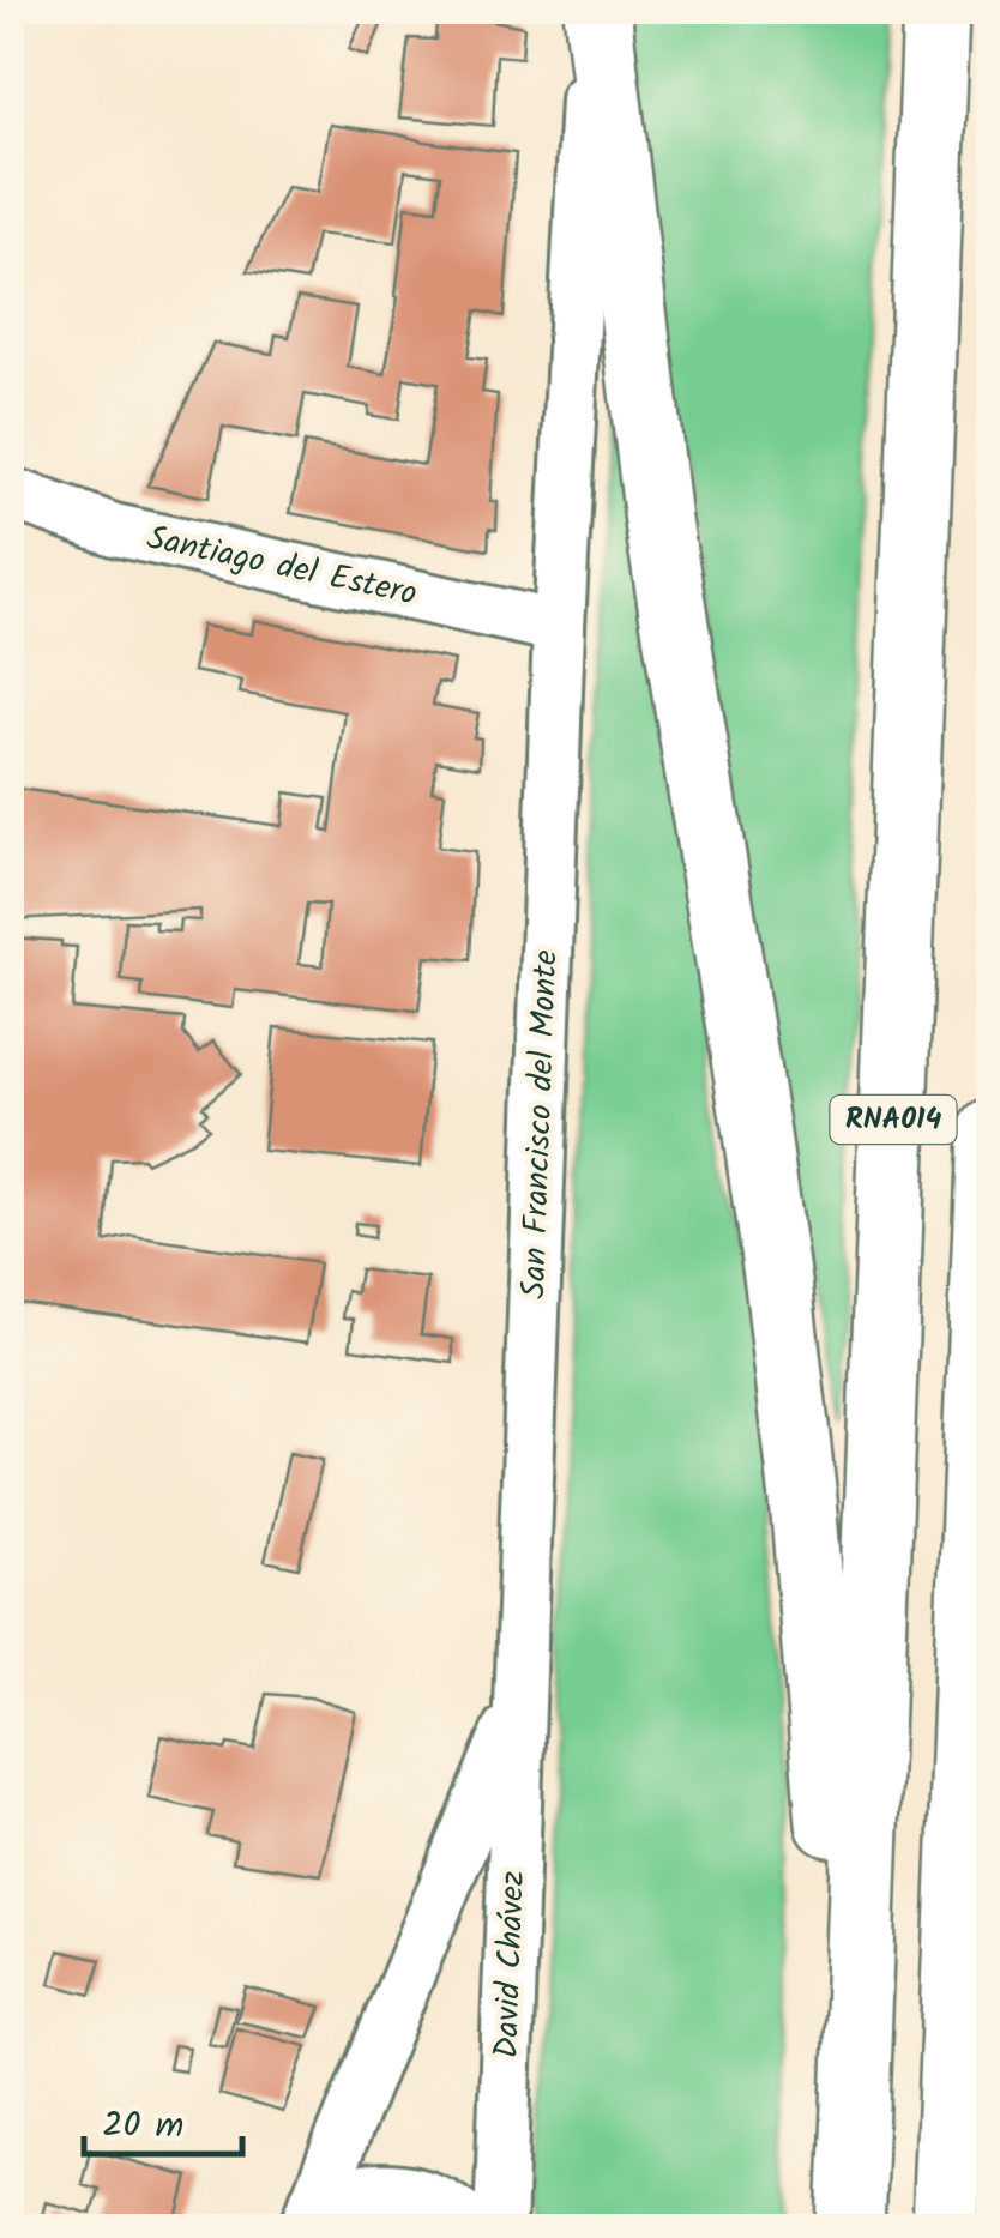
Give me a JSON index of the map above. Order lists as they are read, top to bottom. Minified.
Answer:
{"streets":{"highway":["RNA014"],"street":["Santiago del Estero","San Francisco del Monte","David Chávez"]},"crossings":[["Santiago del Estero","San Francisco del Monte"],["San Francisco del Monte","David Chávez"]],"scale_bar":"20 m"}
